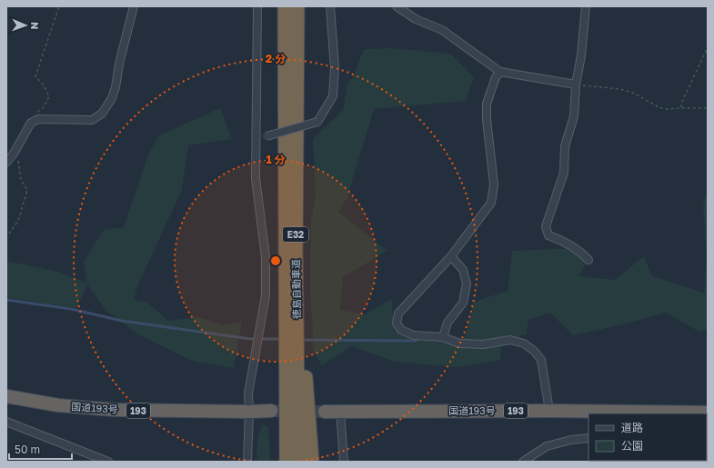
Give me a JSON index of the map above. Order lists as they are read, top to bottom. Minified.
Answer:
{"streets":{"highway":["E32","徳島自動車道","国道193号","193"]},"legend":["道路","公園"],"scale_bar":"50 m","north":"right","rings":["2 分","1 分"]}
